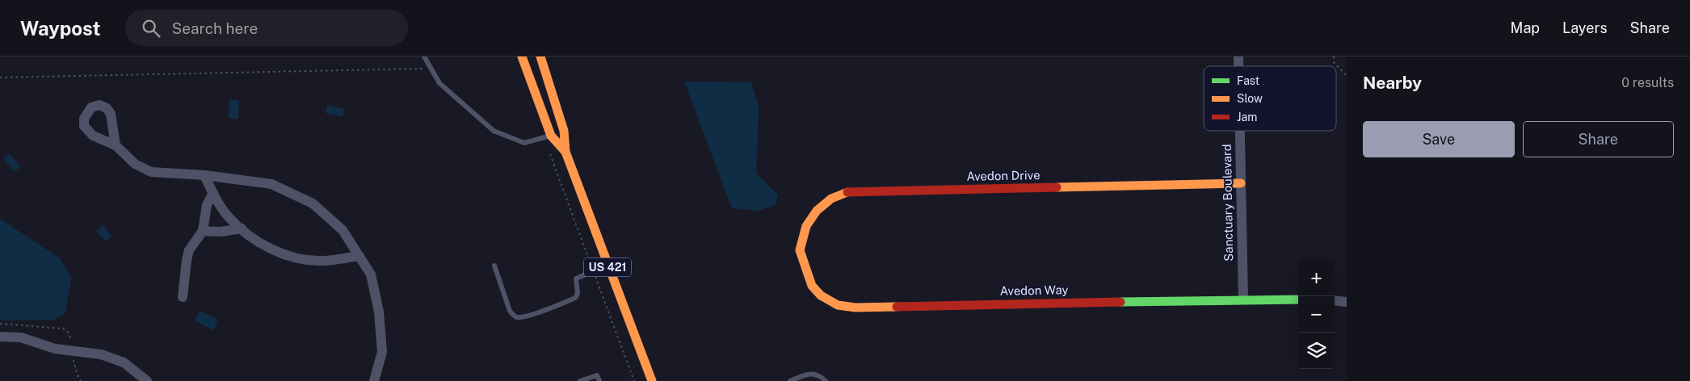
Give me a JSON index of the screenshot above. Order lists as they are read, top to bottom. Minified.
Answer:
{"streets":{"street":["Avedon Drive","Sanctuary Boulevard","US 421","Avedon Way"]},"crossings":[["Avedon Drive","Sanctuary Boulevard"],["Avedon Drive","Avedon Way"],["Sanctuary Boulevard","Avedon Way"]],"legend":["Fast","Slow","Jam"],"page":{"header":"Waypost","search":"Search here","nav":["Map","Layers","Share"],"heading":["Nearby","0 results"],"buttons":["Save","Share"],"map_buttons":["+","−"]}}
